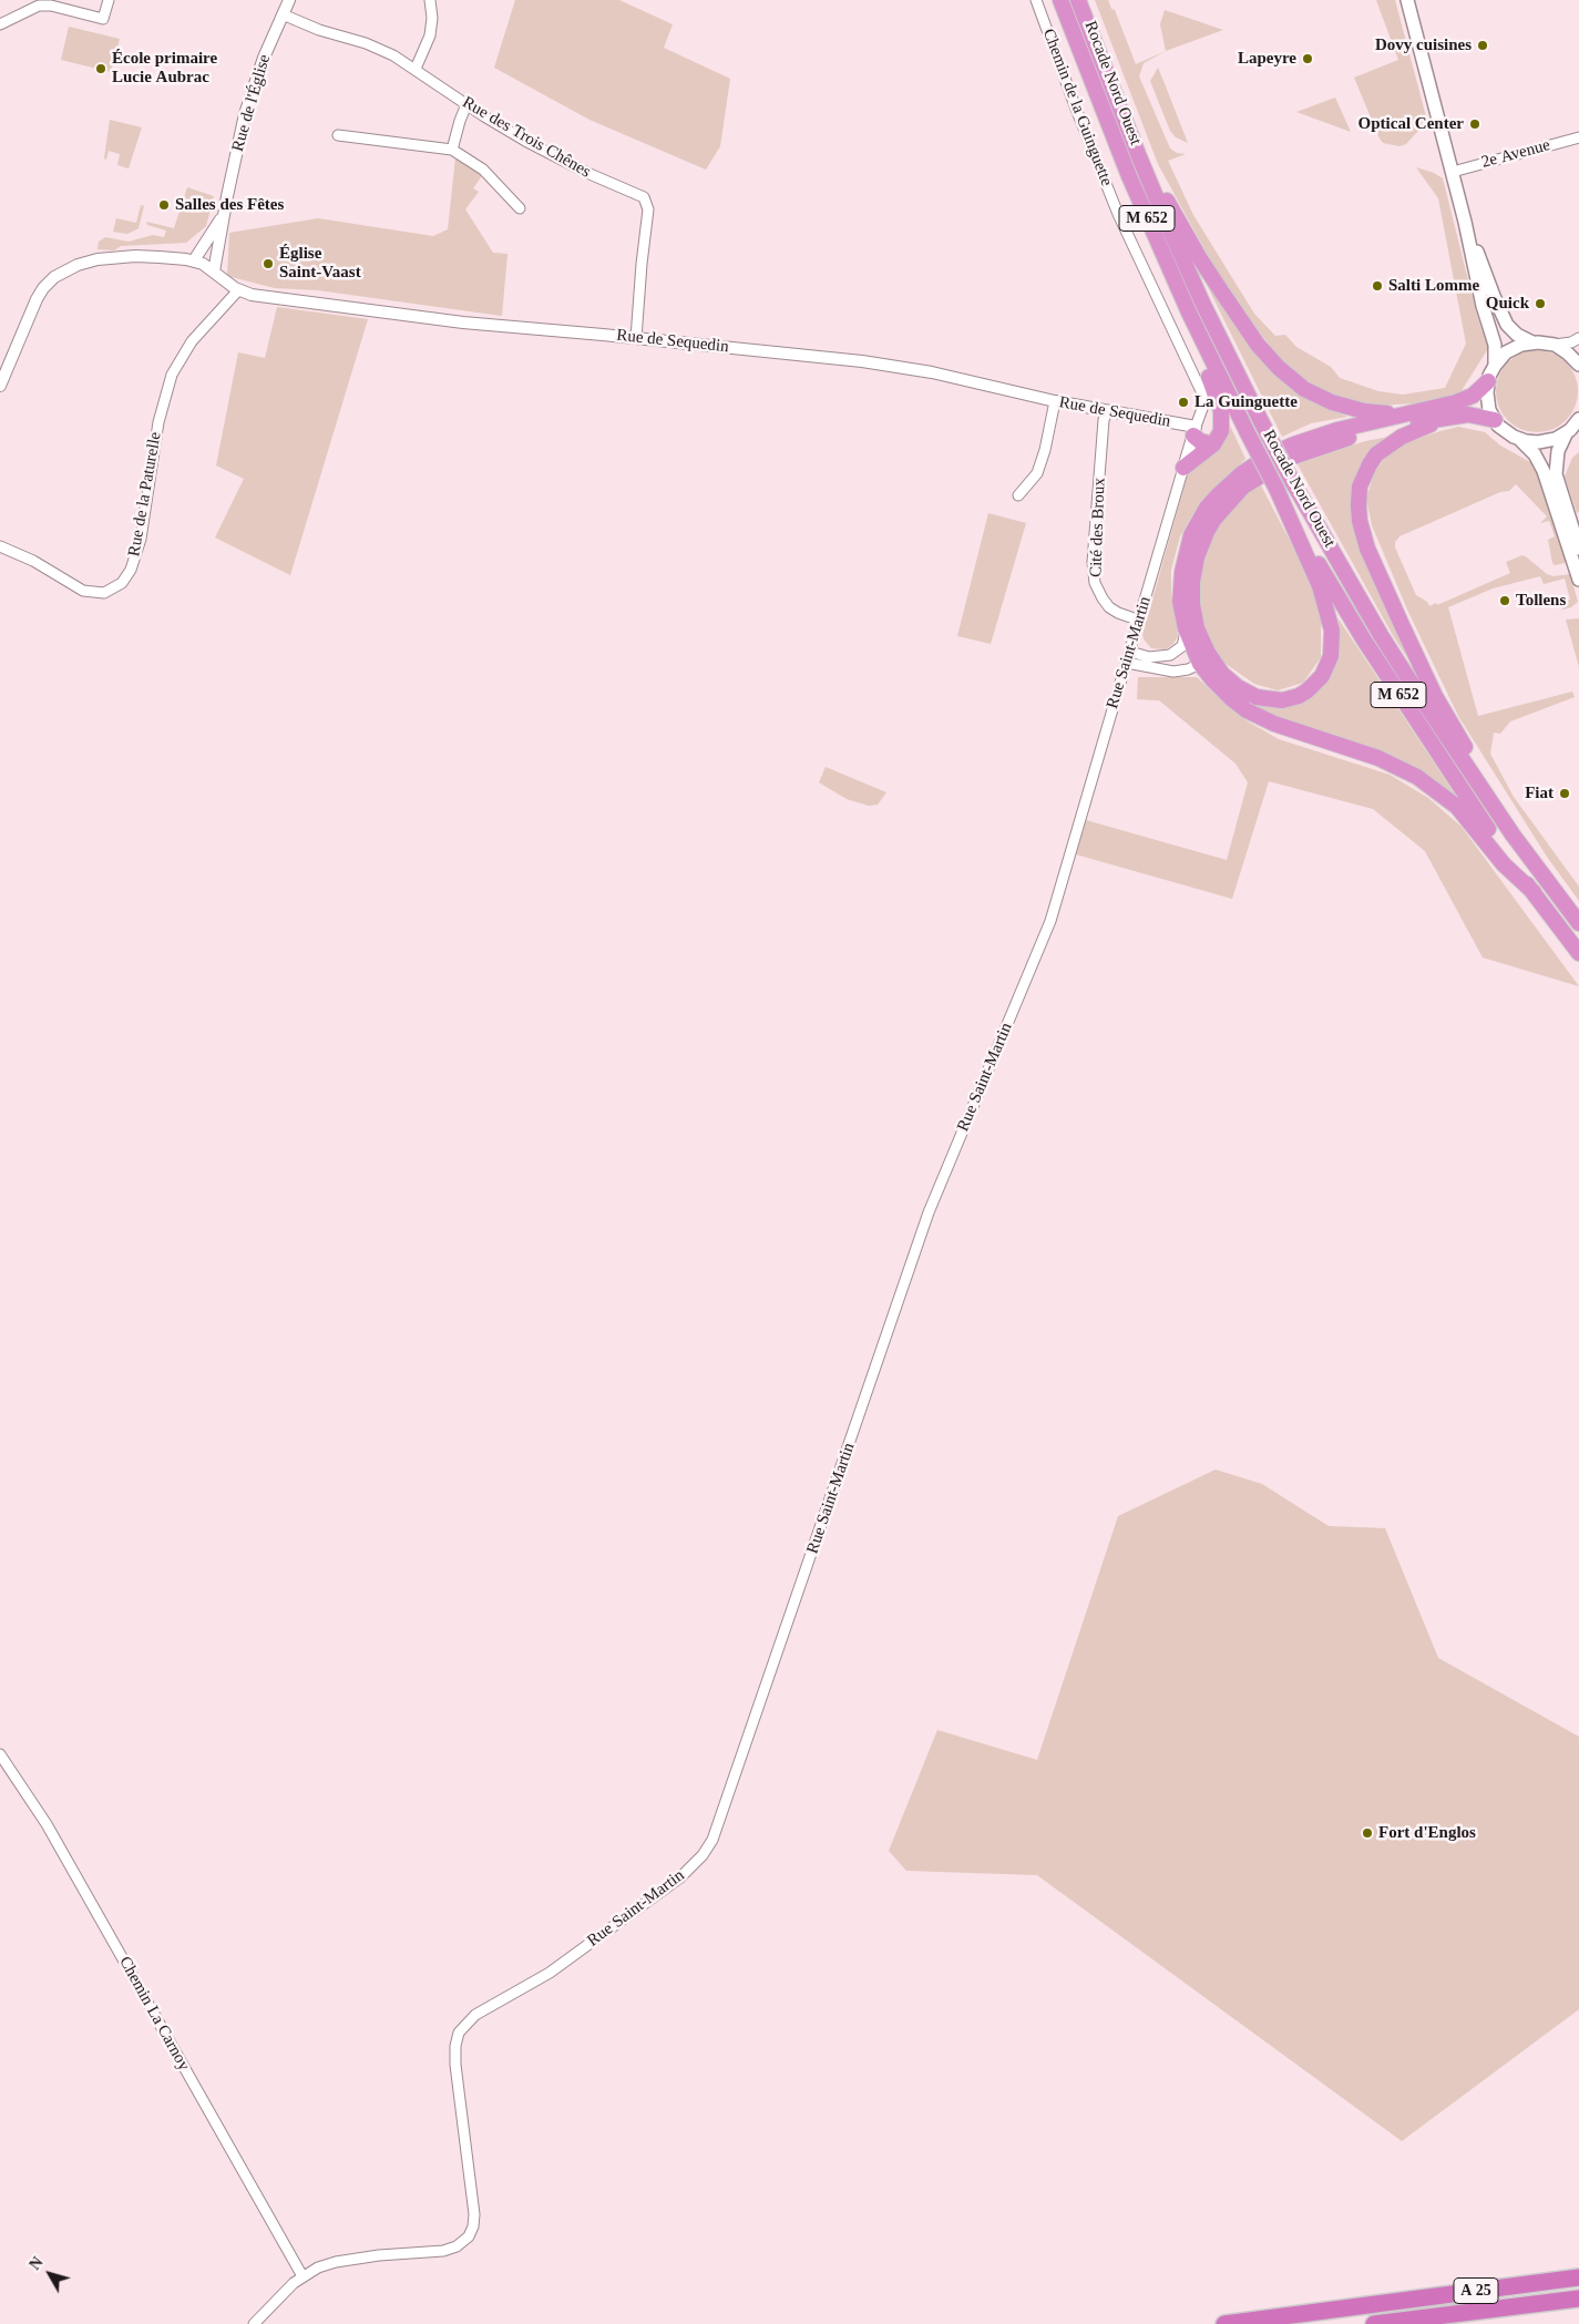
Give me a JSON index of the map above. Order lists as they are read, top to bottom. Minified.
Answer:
{"streets":{"highway":["Rocade Nord Ouest","M 652","A 25"],"street":["Rue de l'Église","Chemin de la Guinguette","Rue des Trois Chênes","2e Avenue","Rue de Sequedin","Rue de la Paturelle","Cité des Broux","Rue Saint-Martin","Chemin La Carnoy"]},"crossings":[["Rue de l'Église","Rue des Trois Chênes"],["Chemin de la Guinguette","Rue de Sequedin"],["Chemin de la Guinguette","Rue Saint-Martin"],["Rue des Trois Chênes","Rue de Sequedin"],["Rue de Sequedin","Rue de la Paturelle"],["Rue de Sequedin","Cité des Broux"],["Rue de Sequedin","Rue Saint-Martin"],["Cité des Broux","Rue Saint-Martin"],["Rue Saint-Martin","Chemin La Carnoy"]],"places":["Dovy cuisines","Lapeyre","École primaire Lucie Aubrac","Optical Center","Salles des Fêtes","Église Saint-Vaast","Salti Lomme","Quick","La Guinguette","Tollens","Fiat","Fort d'Englos"],"north":"top left"}
